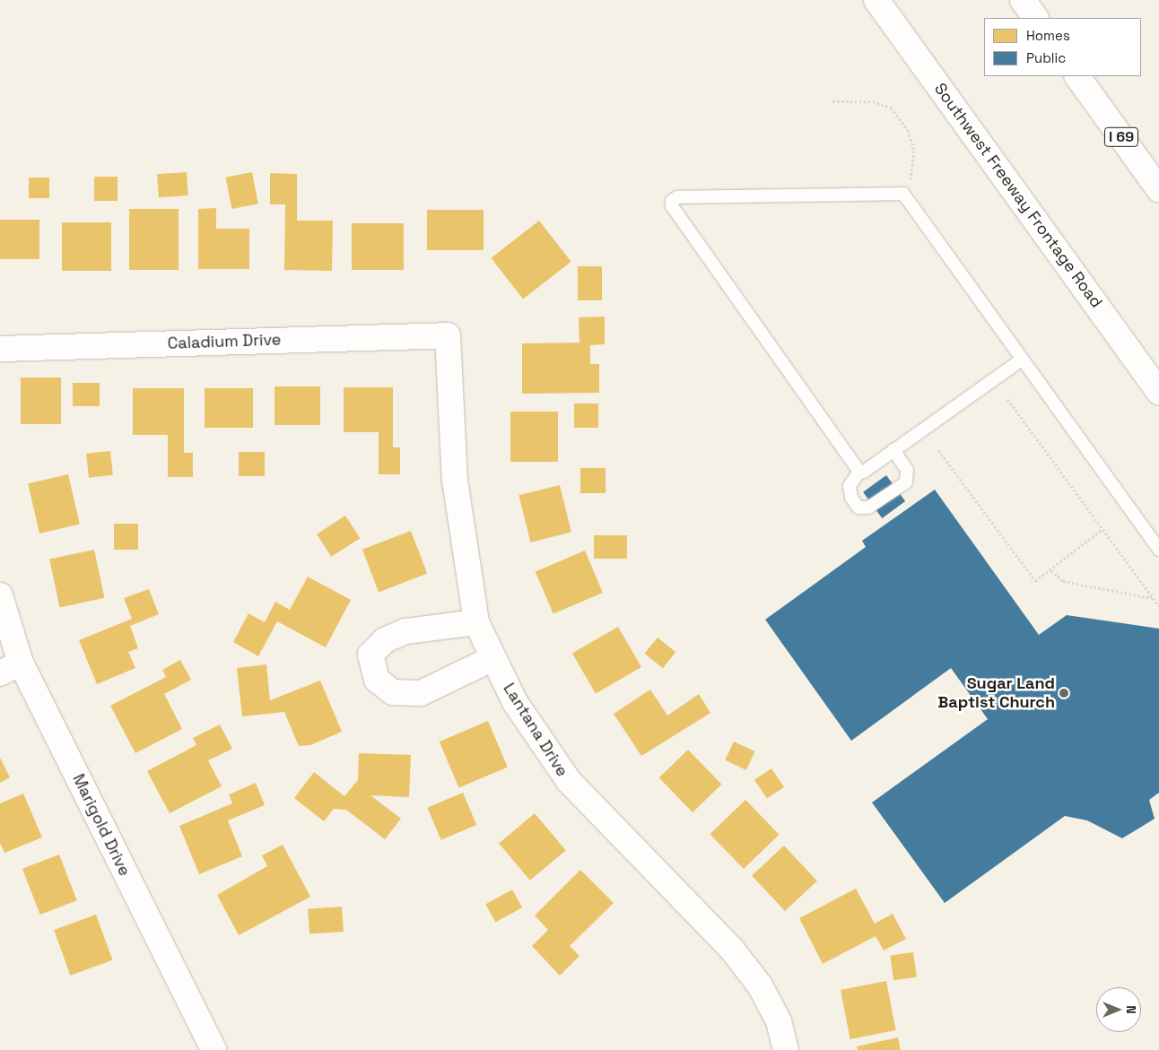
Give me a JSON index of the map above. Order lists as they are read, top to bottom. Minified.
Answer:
{"streets":{"main road":["I 69","Southwest Freeway Frontage Road","Caladium Drive","Lantana Drive","Marigold Drive"]},"crossings":[["Caladium Drive","Lantana Drive"]],"places":["Sugar Land Baptist Church"],"legend":["Homes","Public"],"north":"right"}
